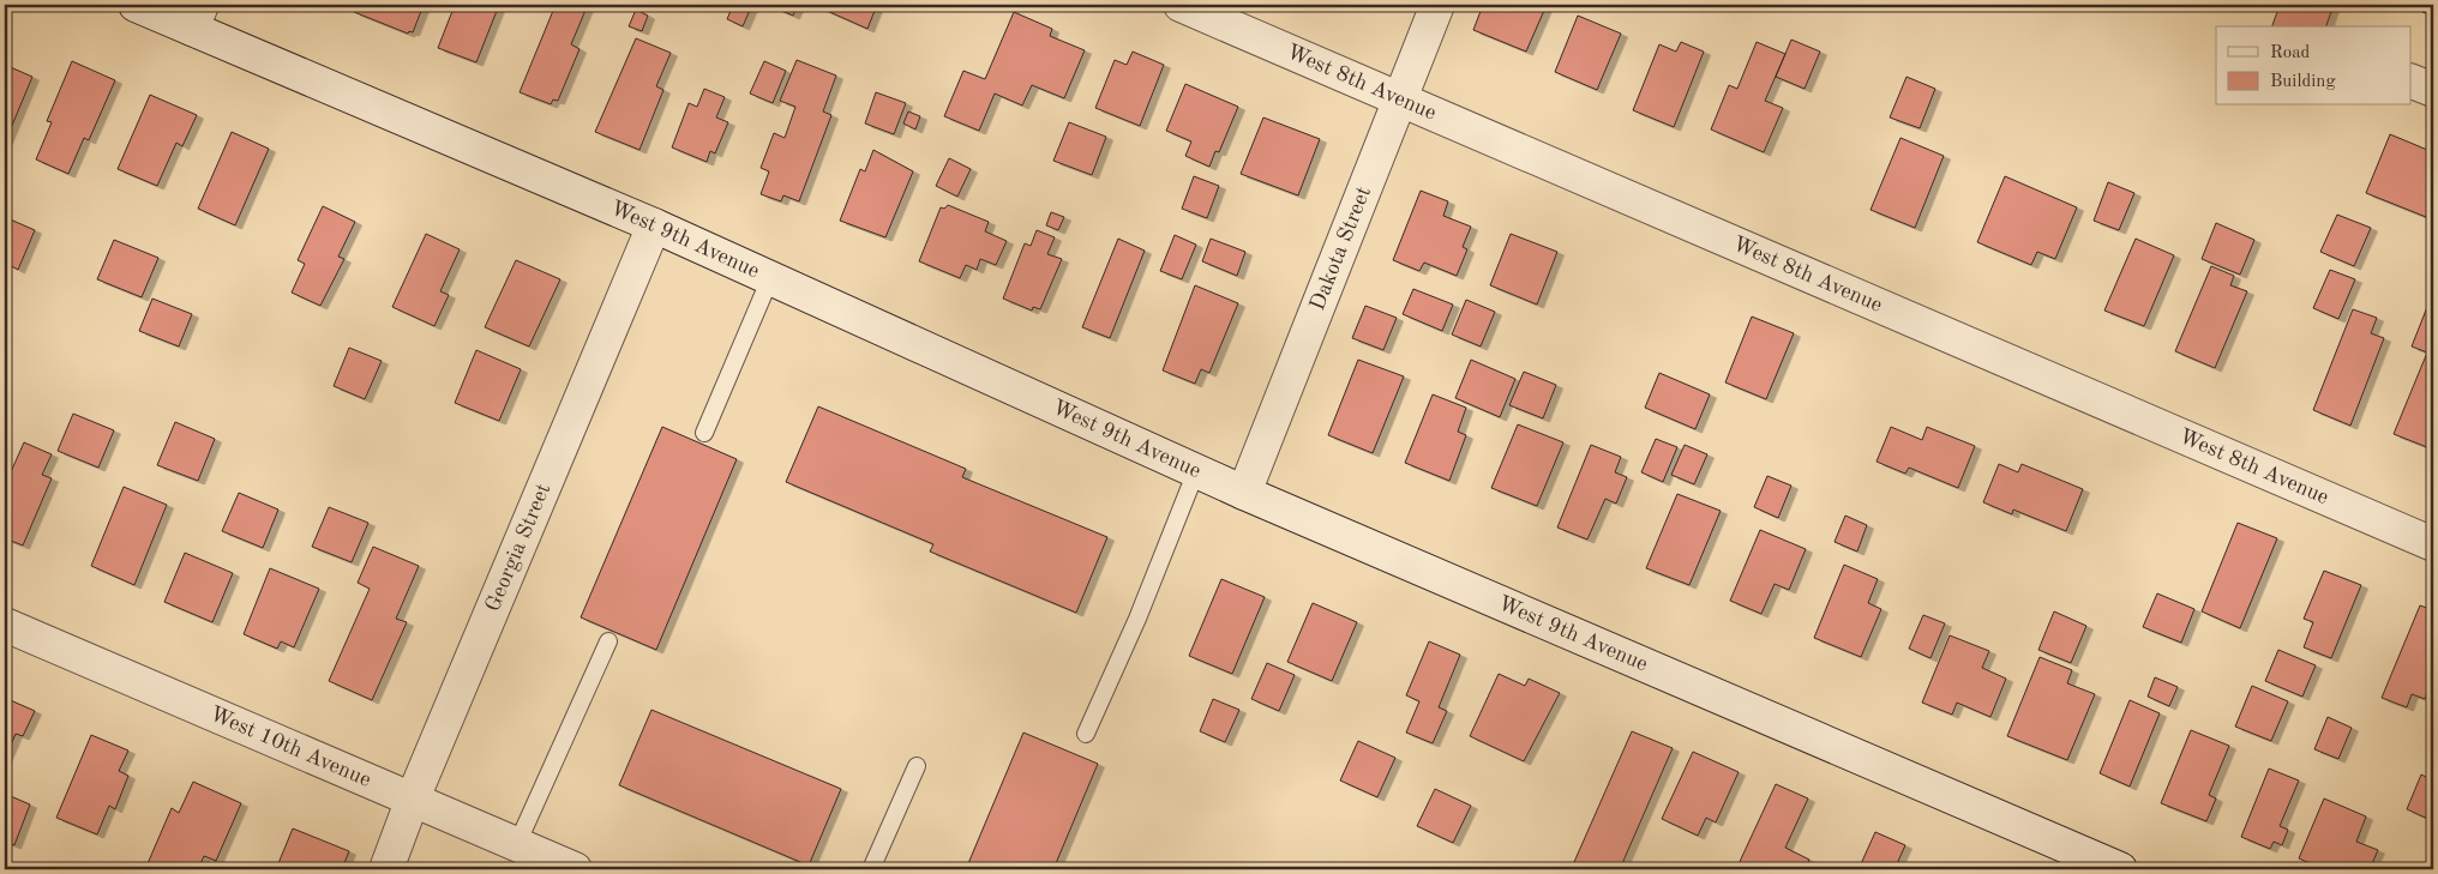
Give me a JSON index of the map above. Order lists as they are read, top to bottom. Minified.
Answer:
{"streets":{"street":["West 8th Avenue","West 9th Avenue","Dakota Street","Georgia Street","West 10th Avenue"]},"crossings":[["West 8th Avenue","Dakota Street"],["West 9th Avenue","Dakota Street"],["West 9th Avenue","Georgia Street"],["Georgia Street","West 10th Avenue"]],"legend":["Road","Building"]}
